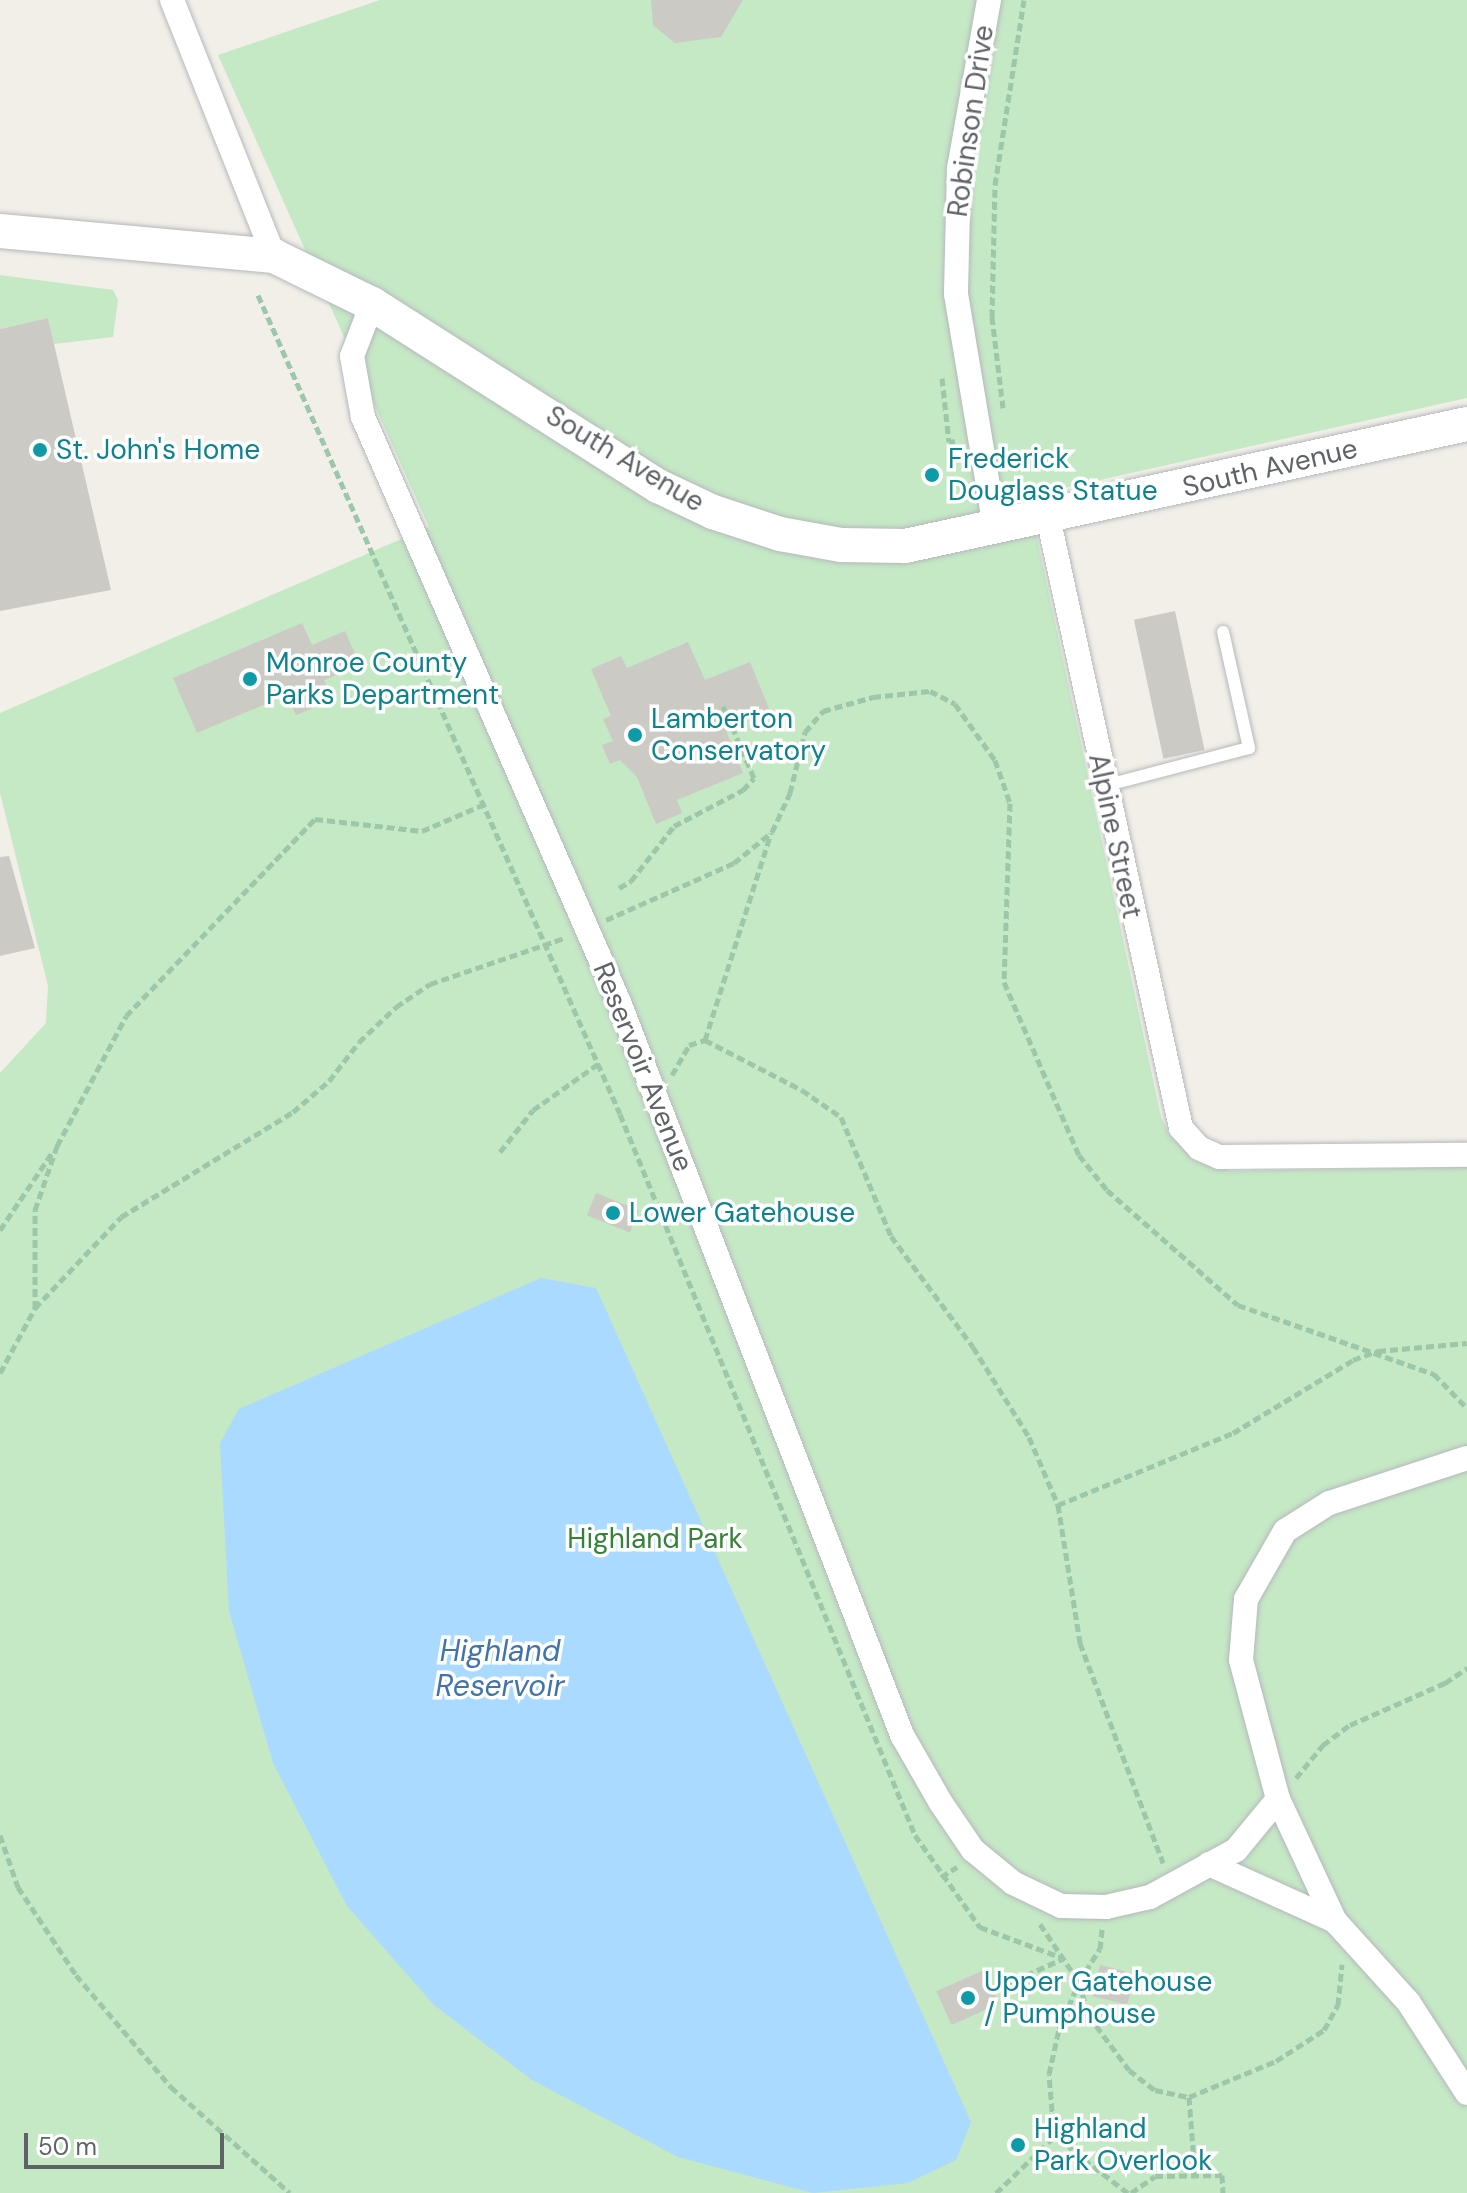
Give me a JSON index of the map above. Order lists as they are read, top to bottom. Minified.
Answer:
{"streets":{"main road":["South Avenue"],"street":["Robinson Drive","Alpine Street","Reservoir Avenue"]},"crossings":[["Robinson Drive","South Avenue"],["South Avenue","Alpine Street"],["South Avenue","Reservoir Avenue"]],"water":["Highland Reservoir"],"parks":["Highland Park"],"places":["St. John's Home","Frederick Douglass Statue","Monroe County Parks Department","Lamberton Conservatory","Lower Gatehouse","Upper Gatehouse / Pumphouse","Highland Park Overlook"],"scale_bar":"50 m"}
